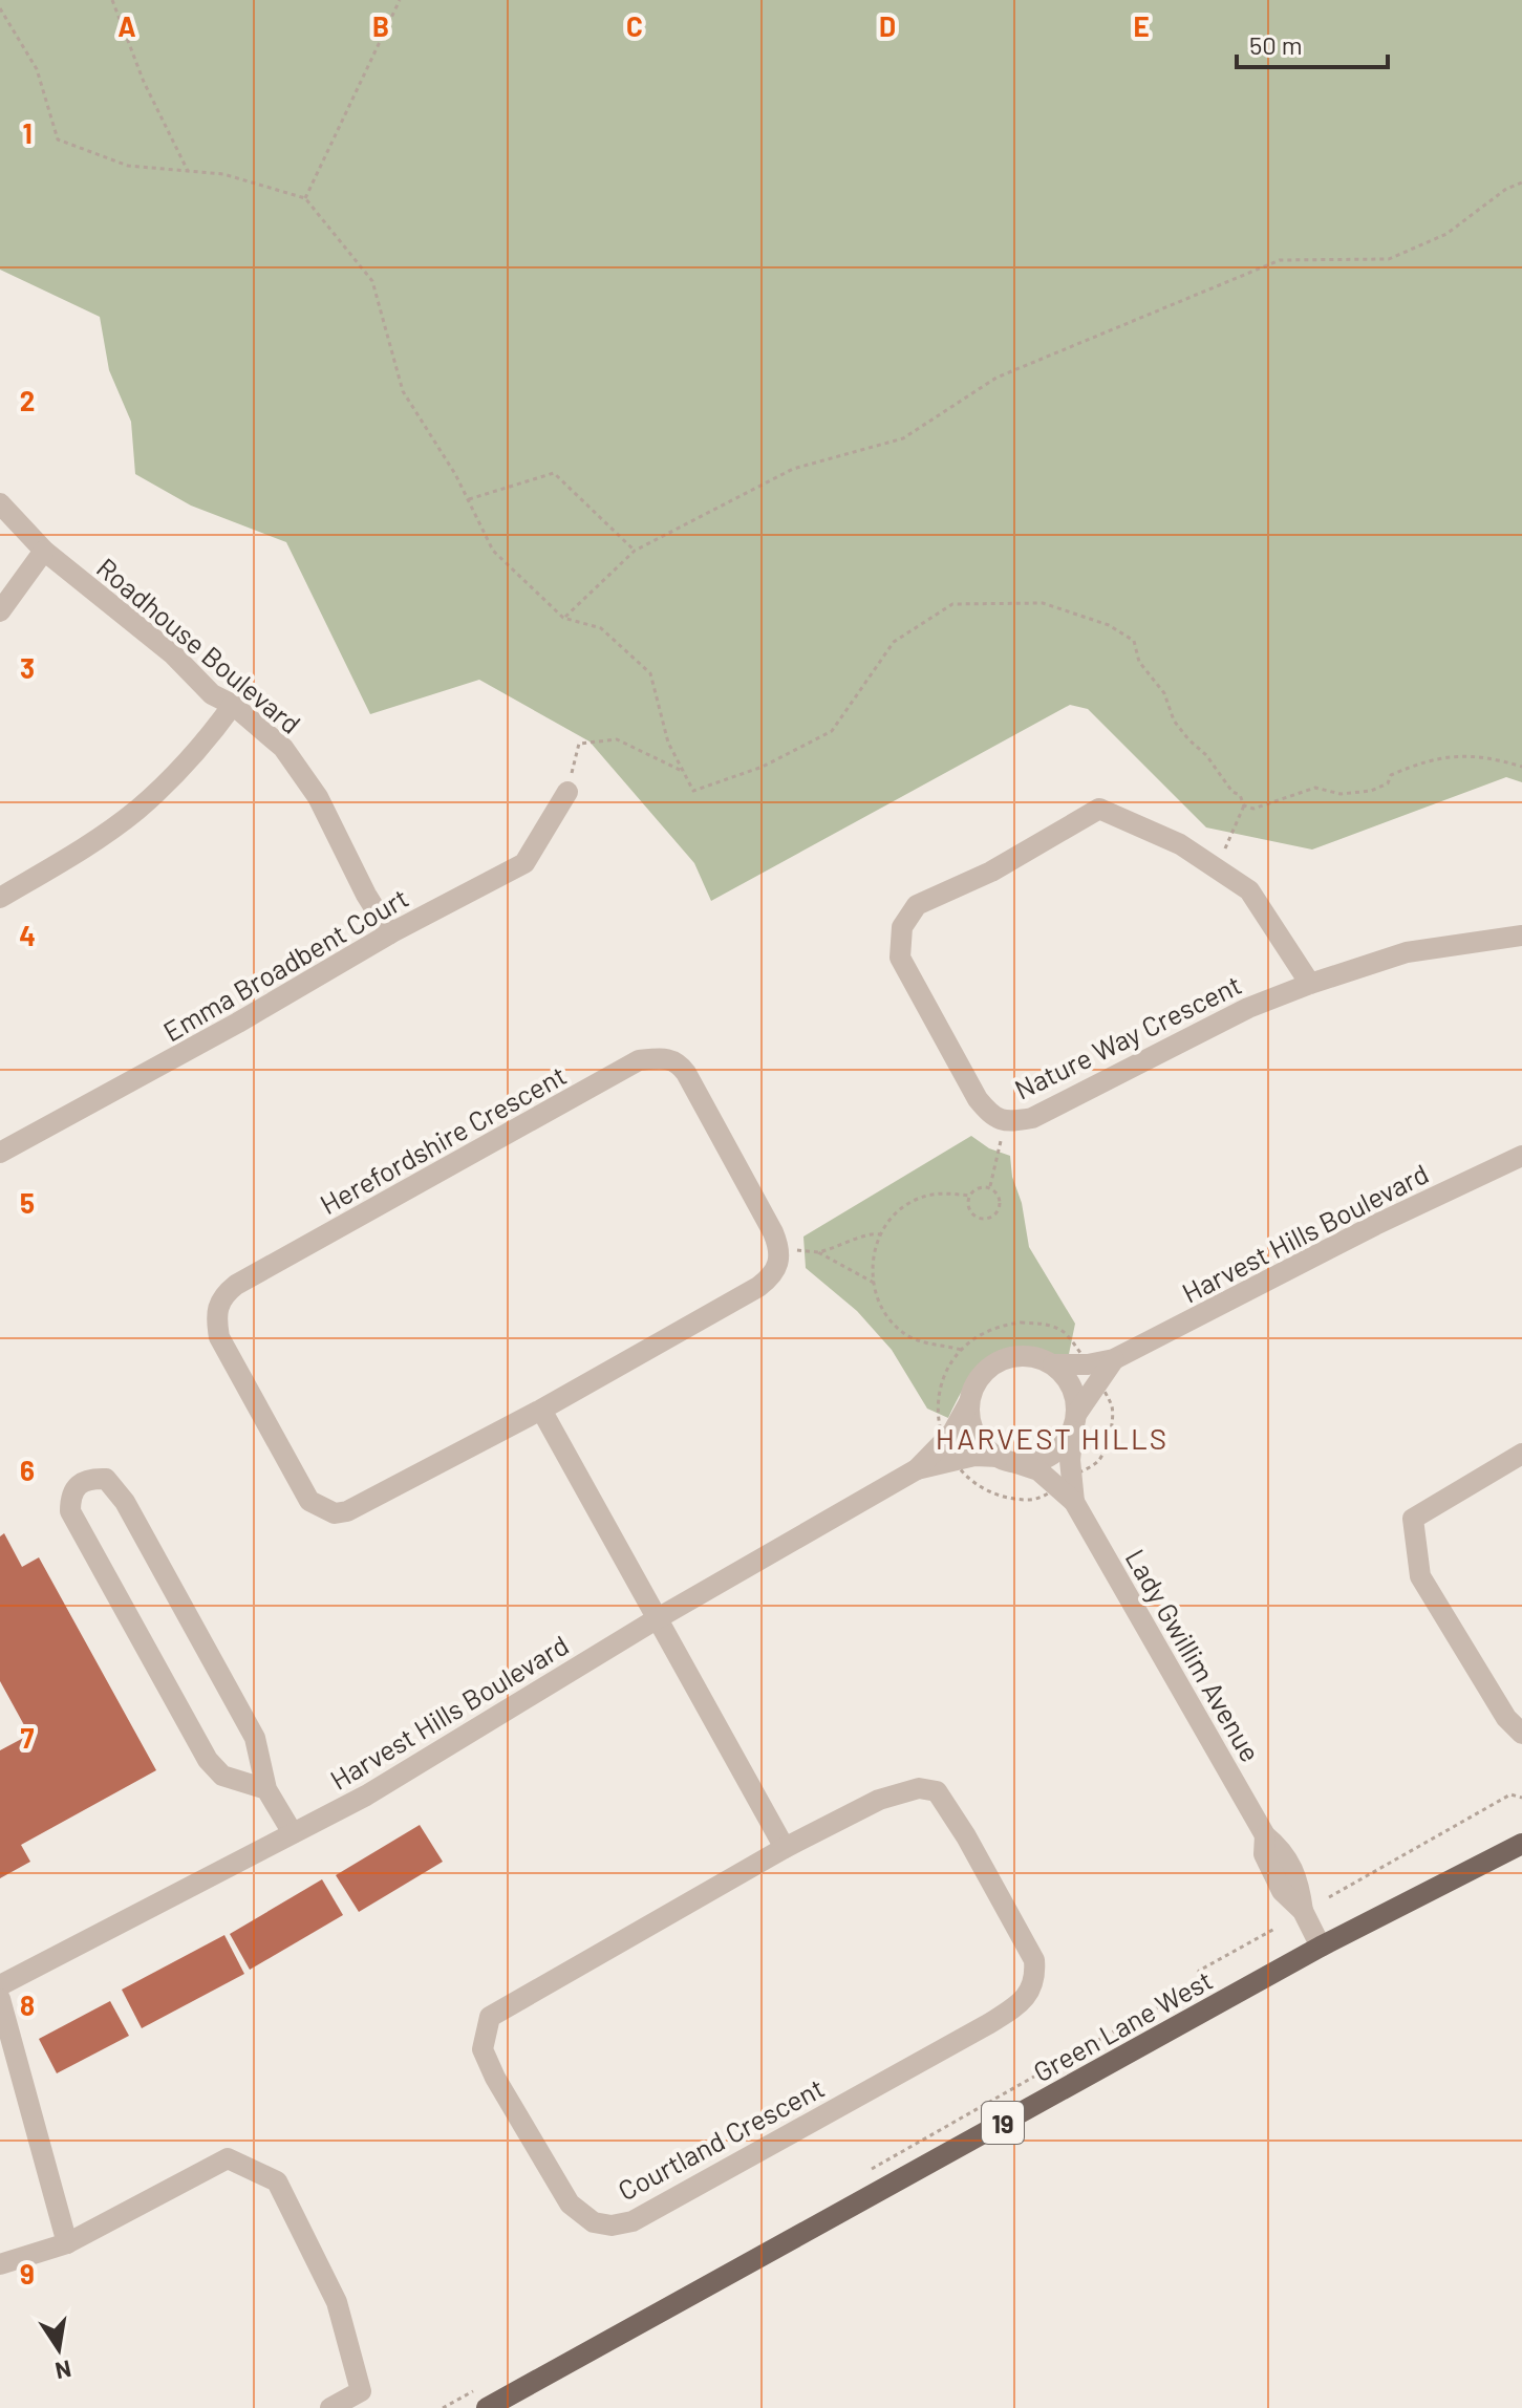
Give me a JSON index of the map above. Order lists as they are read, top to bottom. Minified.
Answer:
{"streets":{"main road":["Green Lane West","19"],"street":["Roadhouse Boulevard","Emma Broadbent Court","Nature Way Crescent","Herefordshire Crescent","Harvest Hills Boulevard","Lady Gwillim Avenue","Courtland Crescent"]},"crossings":[["Roadhouse Boulevard","Emma Broadbent Court"],["Harvest Hills Boulevard","Lady Gwillim Avenue"],["Lady Gwillim Avenue","Green Lane West"]],"districts":["HARVEST HILLS"],"scale_bar":"50 m","north":"bottom","grid":{"columns":["A","B","C","D","E"],"rows":["1","2","3","4","5","6","7","8","9"]}}
